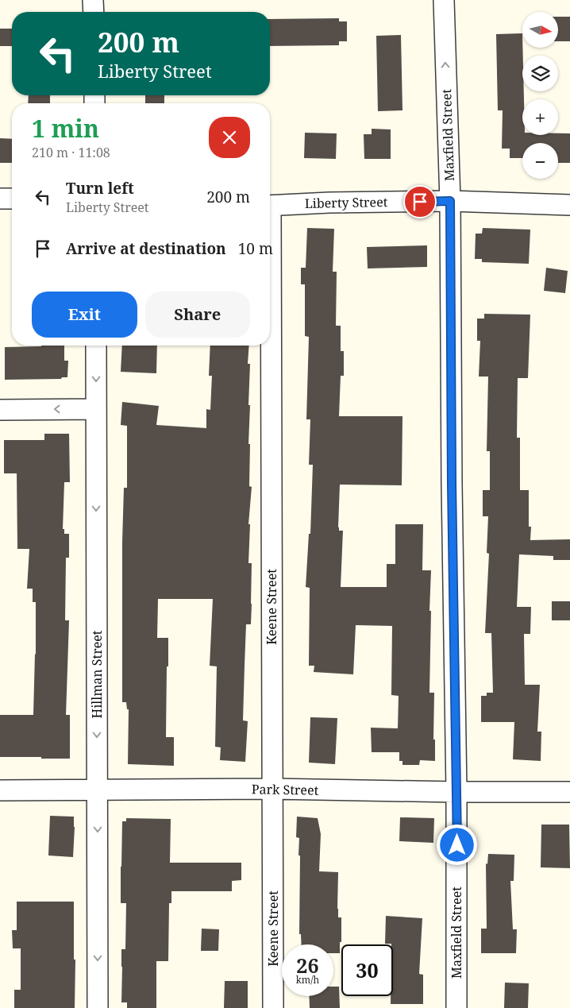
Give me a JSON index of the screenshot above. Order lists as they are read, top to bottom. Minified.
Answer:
{"streets":{"street":["Maxfield Street","Liberty Street","Keene Street","Hillman Street","Park Street"]},"crossings":[["Maxfield Street","Liberty Street"],["Maxfield Street","Park Street"],["Keene Street","Park Street"],["Hillman Street","Park Street"]],"one_way":["Hillman Street"],"north":"right","page":{"map_buttons":["+","−"],"turn":["200 m","Liberty Street"],"heading":["1 min","210 m · 11:08"],"list":[{"name":"Turn left","note":"Liberty Street","value":"200 m"},{"name":"Arrive at destination","value":"10 m"}],"buttons":["Exit","Share"],"speed":"26 km/h","limit":"30"}}
